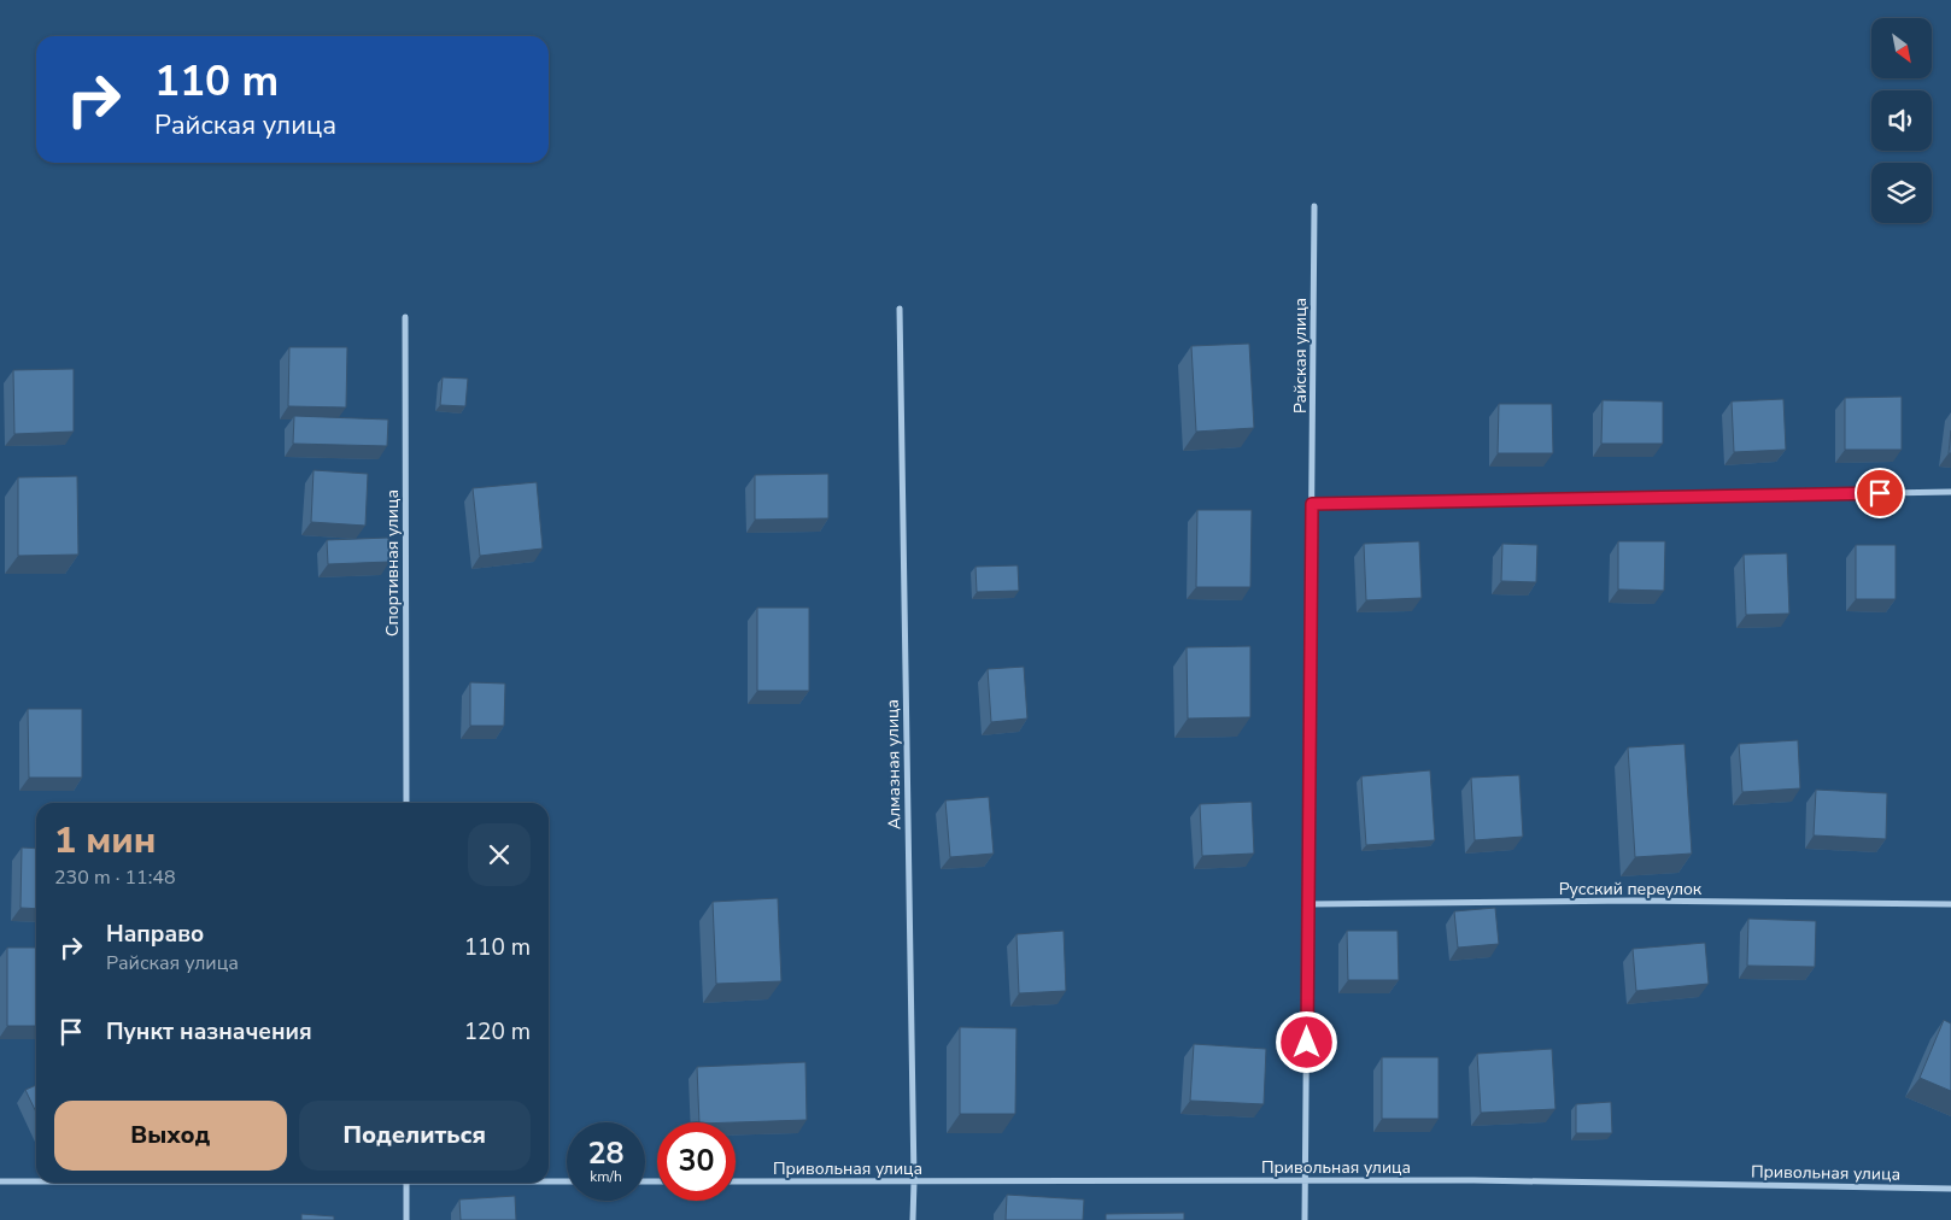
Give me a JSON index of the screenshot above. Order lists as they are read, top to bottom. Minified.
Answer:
{"streets":{"street":["Райская улица","Спортивная улица","Алмазная улица","Русский переулок","Привольная улица"]},"crossings":[["Райская улица","Русский переулок"],["Райская улица","Привольная улица"],["Алмазная улица","Привольная улица"]],"north":"bottom right","page":{"turn":["110 m","Райская улица"],"heading":["1 мин","230 m · 11:48"],"list":[{"name":"Направо","note":"Райская улица","value":"110 m"},{"name":"Пункт назначения","value":"120 m"}],"buttons":["Выход","Поделиться"],"speed":"28 km/h","limit":"30"}}
